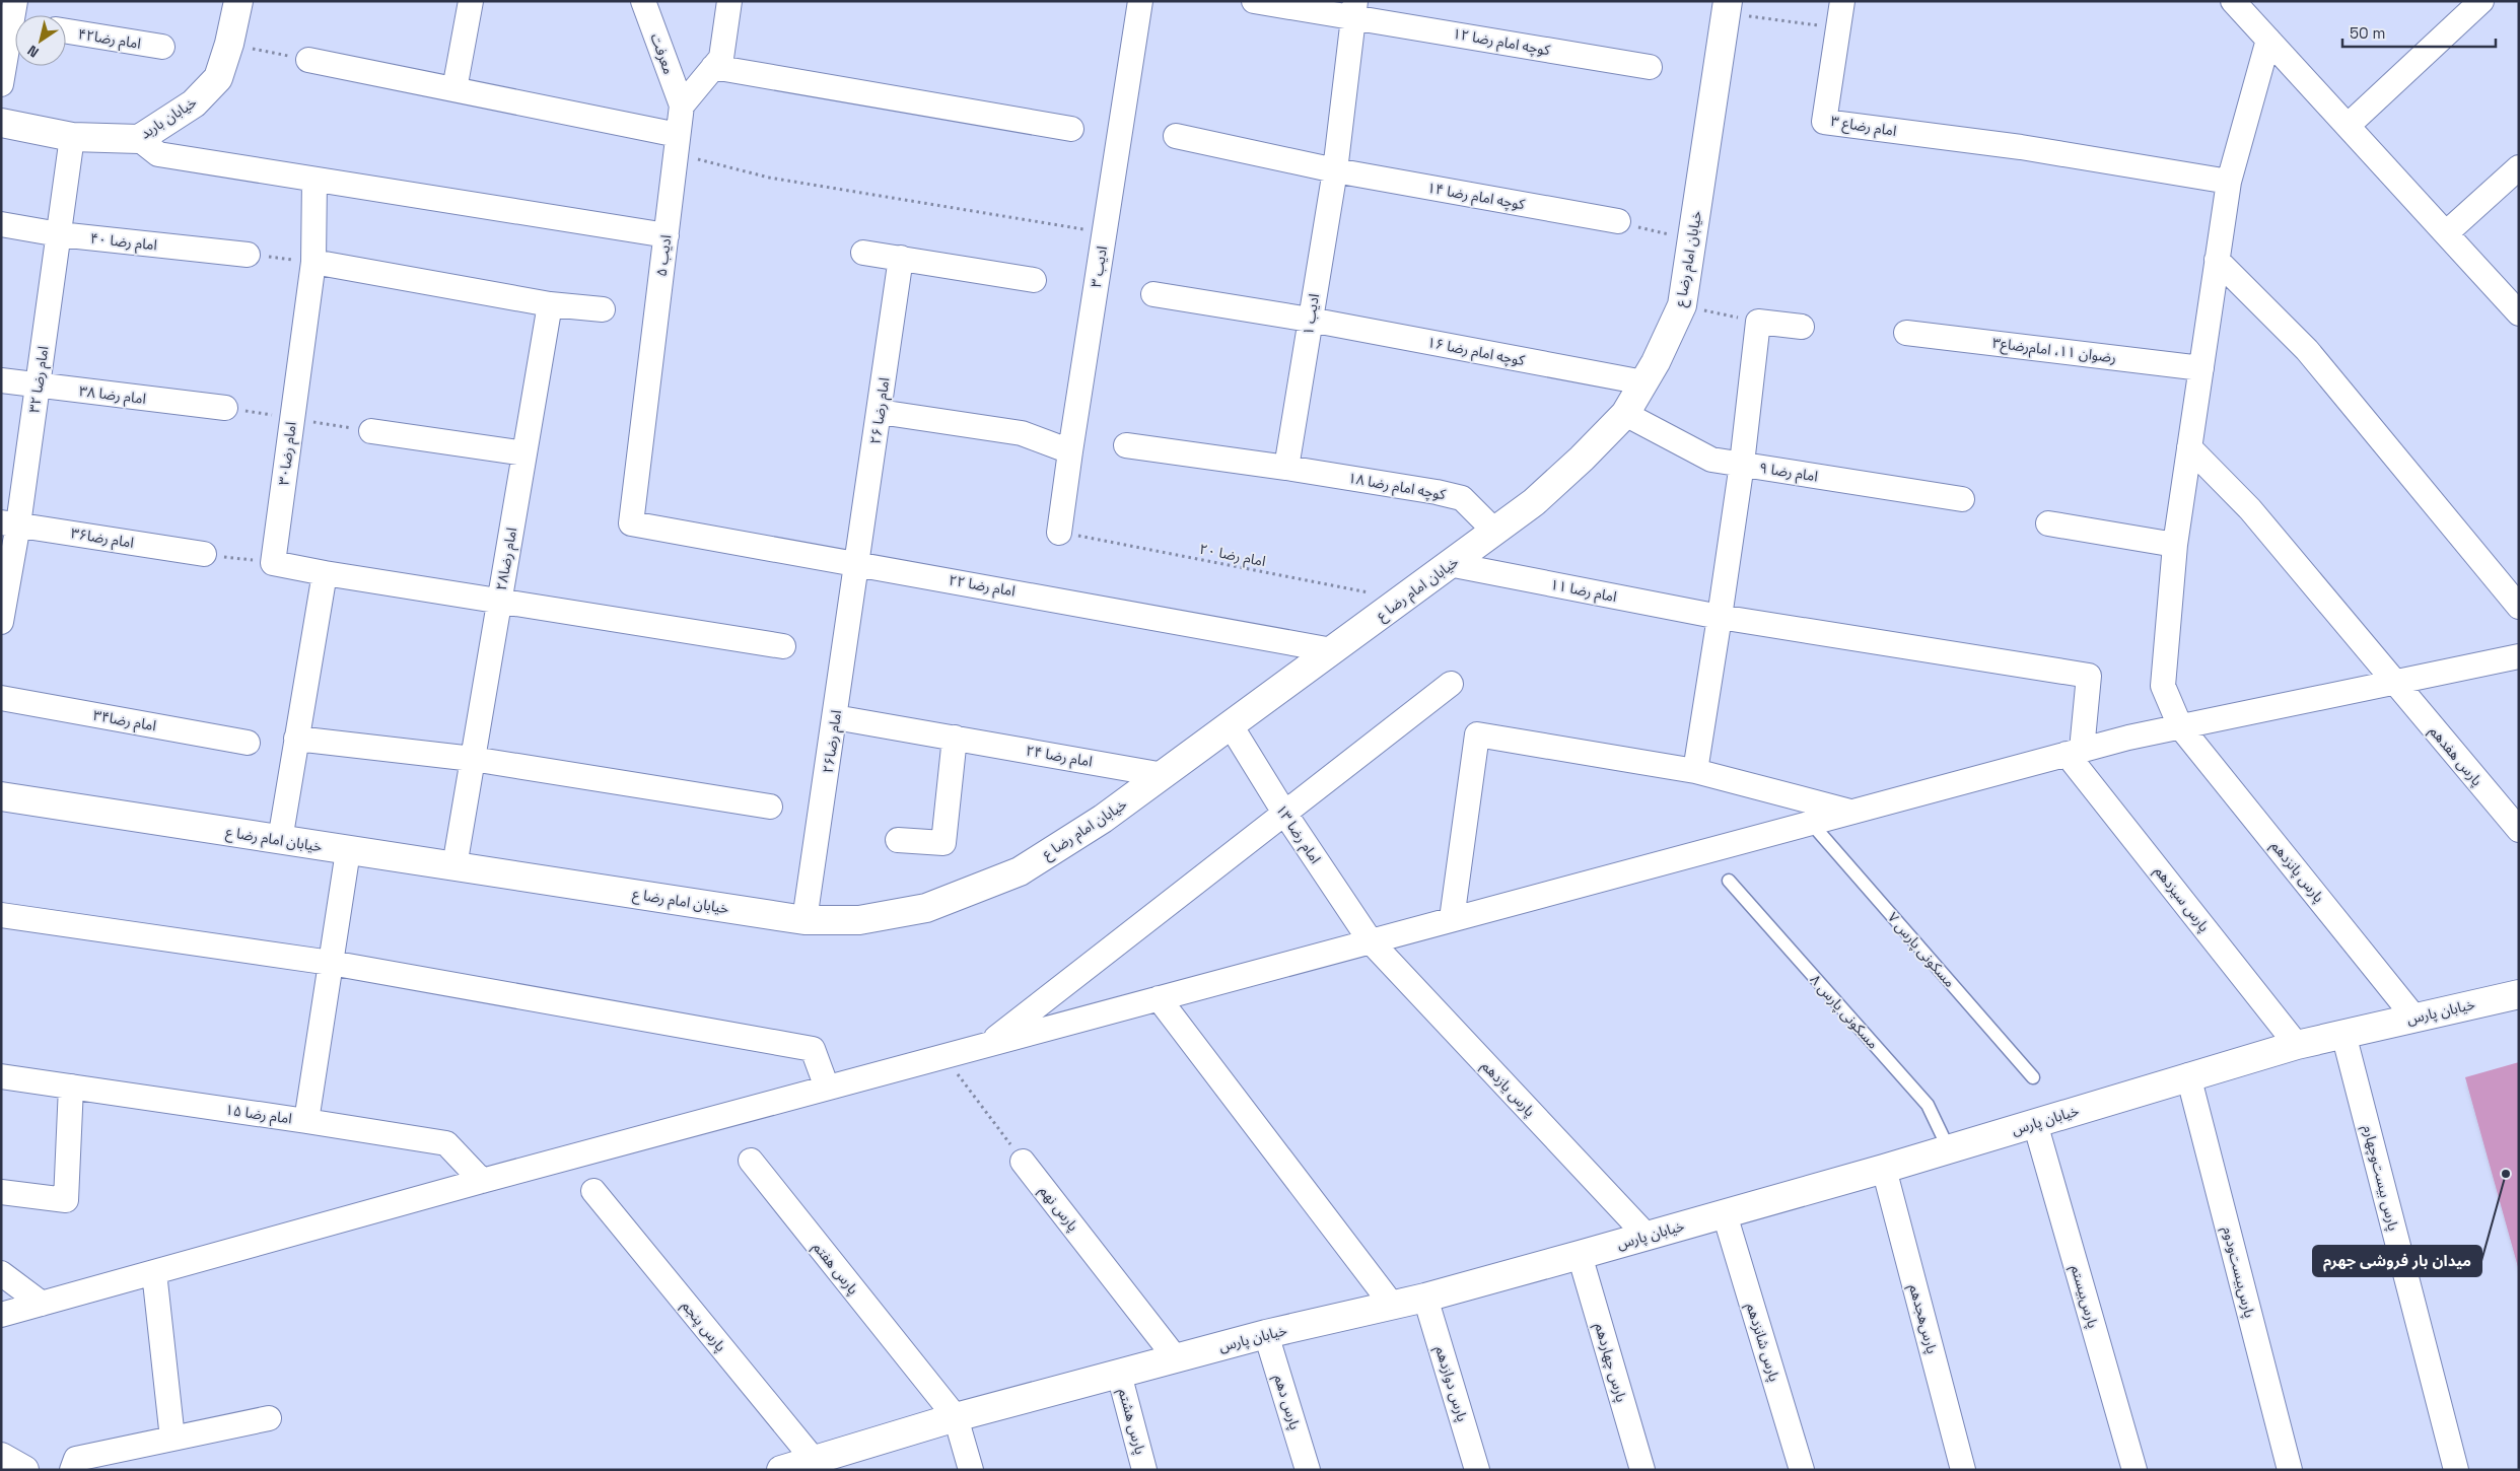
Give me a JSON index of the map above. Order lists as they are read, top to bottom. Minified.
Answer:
{"streets":{"main road":["خیابان باربد","خیابان امام رضا ع","خیابان پارس"],"street":["امام رضا۴۲","کوچه امام رضا ۱۲","معرفت","امام رضا‌ع ۳","کوچه امام رضا ۱۴","امام رضا ۴۰","ادیب ۵","ادیب ۳","ادیب ۱","رضوان ۱۱، امام‌رضا‌ع‌۳","کوچه امام رضا ۱۶","امام رضا ۳۲","امام رضا ۳۸","امام رضا ۲۶","امام رضا۳۰","امام رضا ۹","کوچه امام رضا ۱۸","امام رضا۳۶","امام رضا۲۸","امام رضا ۲۲","امام رضا ۱۱","امام رضا۳۴","امام رضا۲۶","امام رضا ۲۴","پارس‌ هفدهم","امام رضا ۱۳","پارس‌ پانزدهم","پارس‌ سیزدهم","پارس‌‌ یازدهم","۱۵ امام رضا","پارس بیست‌وچهارم","پارس‌‌ نهم","پارس‌‌ هفتم","پارس‌بیست‌و‌دوم","پارس‌بیستم","پارس‌‌هجدهم","پارس‌‌ پنجم","پارس‌‌ شانزدهم","پارس‌‌ چهاردهم","پارس‌‌ دوازدهم","پارس‌‌ دهم","پارس‌‌ هشتم"],"lane":["مسکونی ‌پارس ۷","مسکونی پارس ۸"],"path":["امام رضا ۲۰"]},"crossings":[["کوچه امام رضا ۱۲","ادیب ۱"],["معرفت","ادیب ۵"],["خیابان باربد","امام رضا ۳۲"],["امام رضا‌ع ۳","پارس‌ پانزدهم"],["کوچه امام رضا ۱۴","ادیب ۱"],["امام رضا ۴۰","امام رضا ۳۲"],["ادیب ۵","امام رضا ۲۲"],["خیابان امام رضا ع","کوچه امام رضا ۱۶"],["خیابان امام رضا ع","امام رضا ۹"],["خیابان امام رضا ع","کوچه امام رضا ۱۸"],["خیابان امام رضا ع","امام رضا ۲۰"],["خیابان امام رضا ع","امام رضا۲۸"],["خیابان امام رضا ع","امام رضا ۲۲"],["خیابان امام رضا ع","امام رضا ۱۱"],["خیابان امام رضا ع","امام رضا۲۶"],["خیابان امام رضا ع","امام رضا ۲۴"],["خیابان امام رضا ع","امام رضا ۱۳"],["خیابان امام رضا ع","۱۵ امام رضا"],["ادیب ۳","امام رضا ۲۰"],["ادیب ۱","کوچه امام رضا ۱۶"],["ادیب ۱","کوچه امام رضا ۱۸"],["رضوان ۱۱، امام‌رضا‌ع‌۳","پارس‌ پانزدهم"],["امام رضا ۳۲","امام رضا ۳۸"],["امام رضا ۳۲","امام رضا۳۶"],["امام رضا ۲۶","امام رضا ۲۲"],["امام رضا ۲۶","امام رضا۲۶"],["امام رضا ۲۲","امام رضا۲۶"],["امام رضا ۱۱","پارس‌ سیزدهم"],["امام رضا۲۶","امام رضا ۲۴"],["پارس‌ هفدهم","پارس‌ پانزدهم"],["امام رضا ۱۳","پارس‌‌ یازدهم"],["پارس‌ پانزدهم","خیابان پارس"],["پارس‌ سیزدهم","خیابان پارس"],["مسکونی پارس ۸","خیابان پارس"],["خیابان پارس","پارس‌‌ یازدهم"],["خیابان پارس","پارس بیست‌وچهارم"],["خیابان پارس","پارس‌‌ نهم"],["خیابان پارس","پارس‌‌ هفتم"],["خیابان پارس","پارس‌بیست‌و‌دوم"],["خیابان پارس","پارس‌بیستم"],["خیابان پارس","پارس‌‌هجدهم"],["خیابان پارس","پارس‌‌ پنجم"],["خیابان پارس","پارس‌‌ شانزدهم"],["خیابان پارس","پارس‌‌ چهاردهم"],["خیابان پارس","پارس‌‌ دوازدهم"],["خیابان پارس","پارس‌‌ دهم"],["خیابان پارس","پارس‌‌ هشتم"]],"places":["میدان بار فروشی جهرم"],"scale_bar":"50 m","north":"bottom left"}
